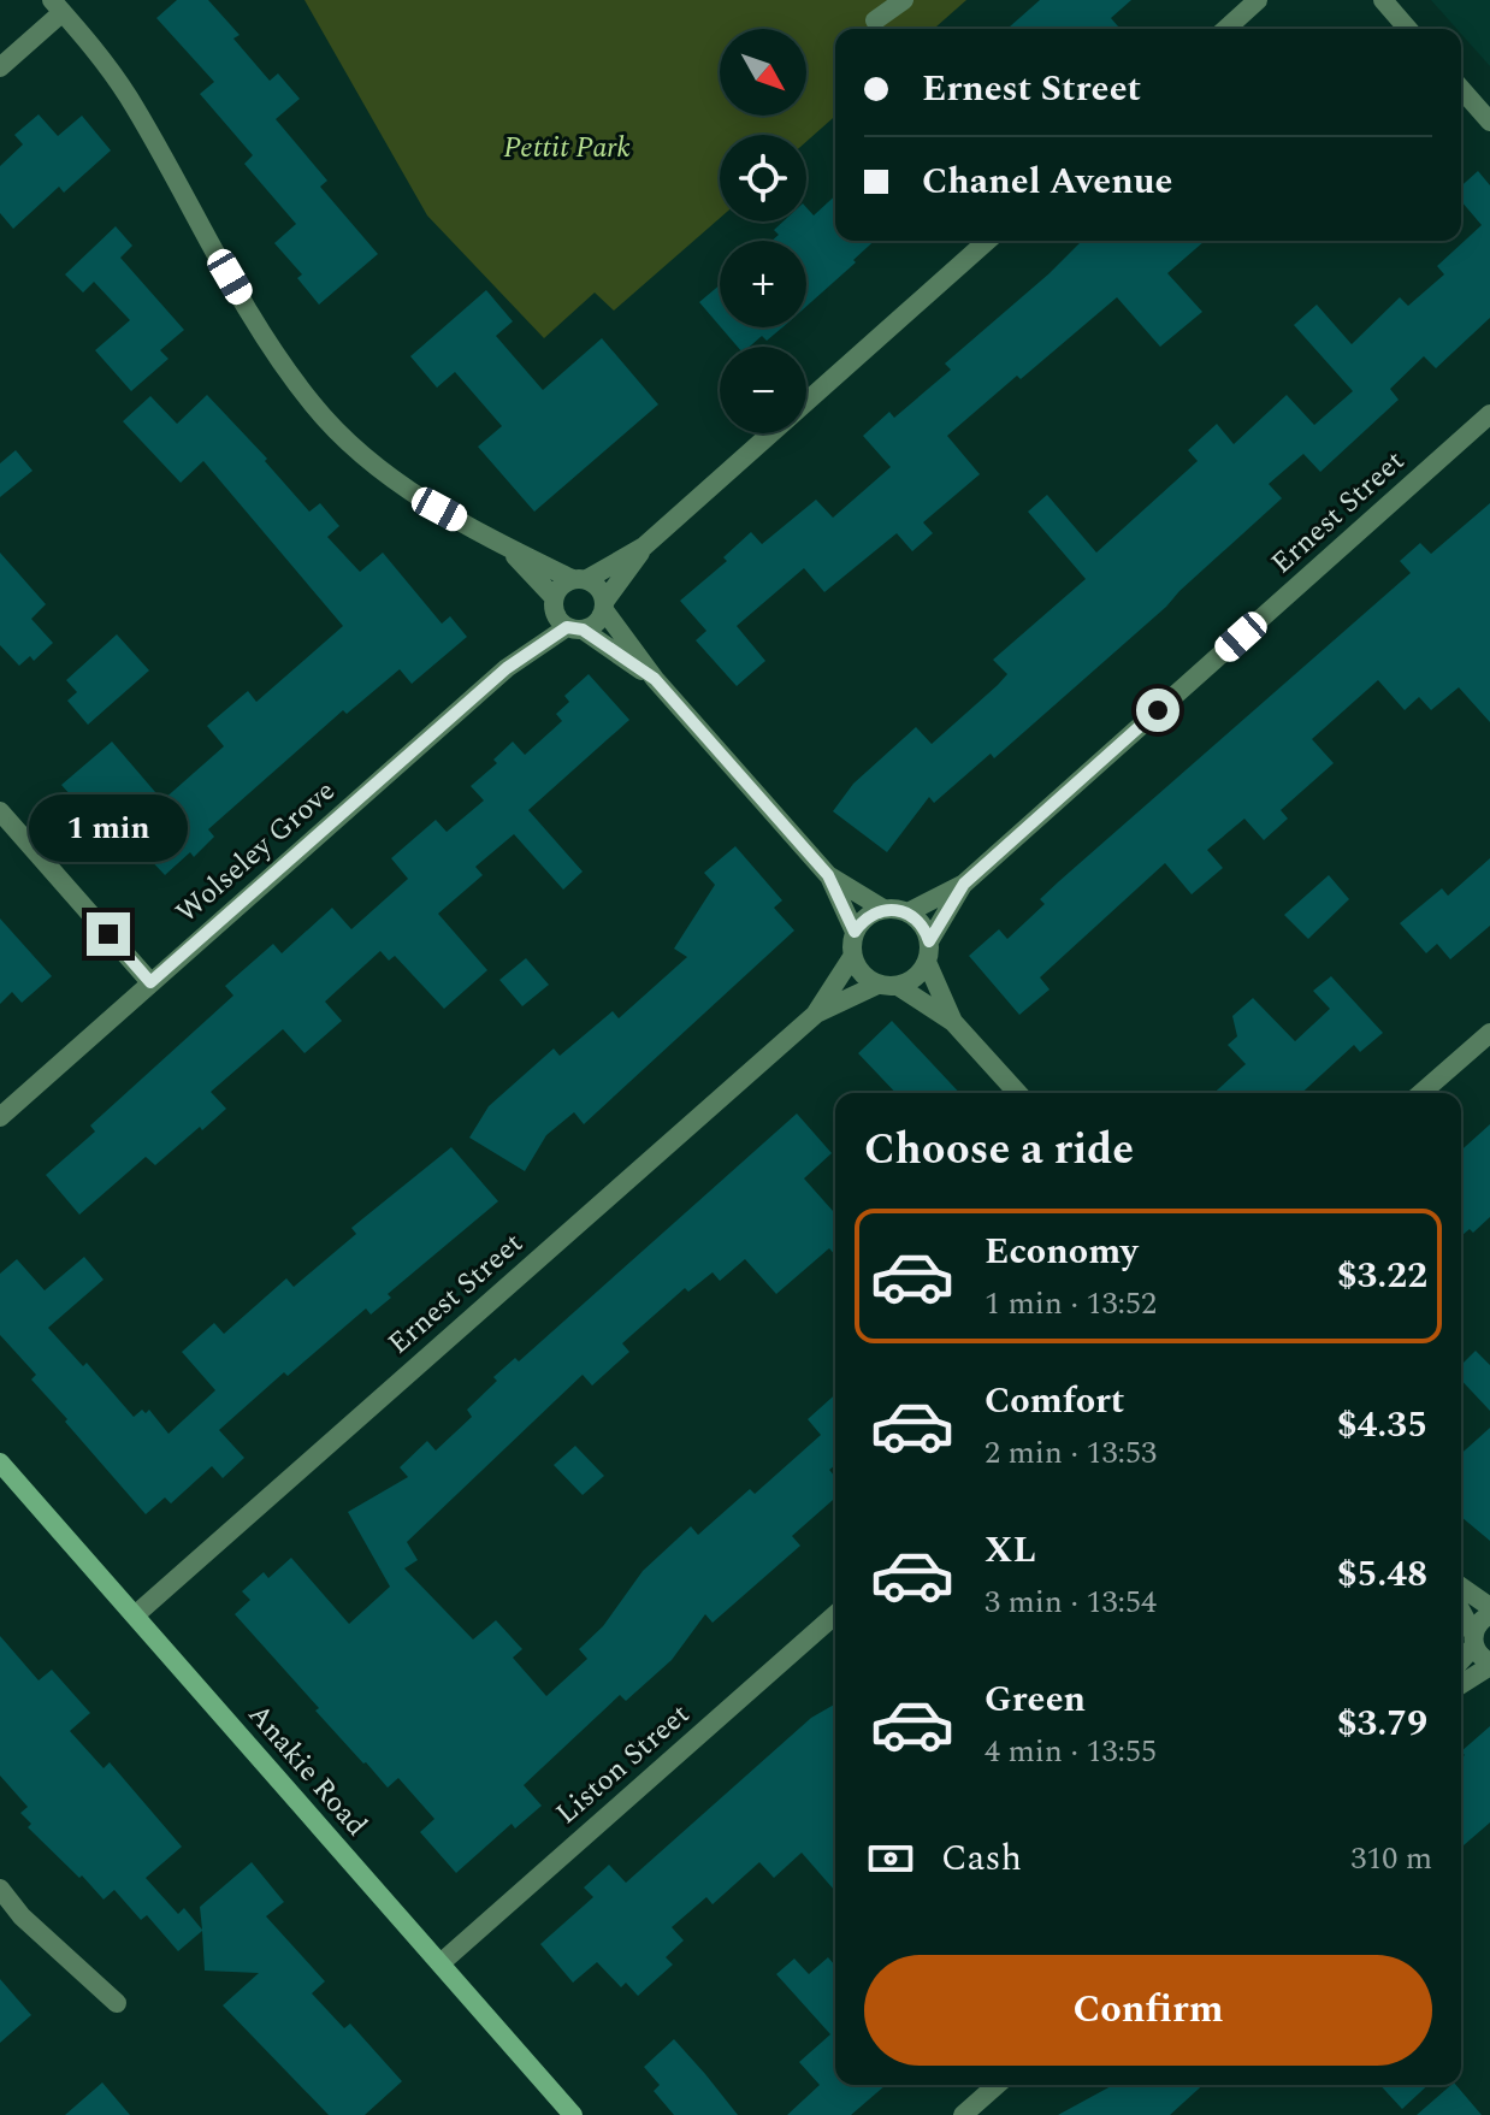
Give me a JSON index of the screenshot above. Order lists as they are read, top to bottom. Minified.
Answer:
{"streets":{"main road":["Anakie Road"],"street":["Ernest Street","Wolseley Grove","Liston Street"]},"crossings":[["Ernest Street","Anakie Road"],["Liston Street","Anakie Road"]],"parks":["Pettit Park"],"north":"bottom right","page":{"map_buttons":["+","−"],"banner":["Ernest Street","Chanel Avenue"],"bubble":"1 min","heading":"Choose a ride","list":[{"name":"Economy","note":"1 min · 13:52","value":"$3.22"},{"name":"Comfort","note":"2 min · 13:53","value":"$4.35"},{"name":"XL","note":"3 min · 13:54","value":"$5.48"},{"name":"Green","note":"4 min · 13:55","value":"$3.79"}],"pay":["Cash","310 m"],"buttons":"Confirm"}}
